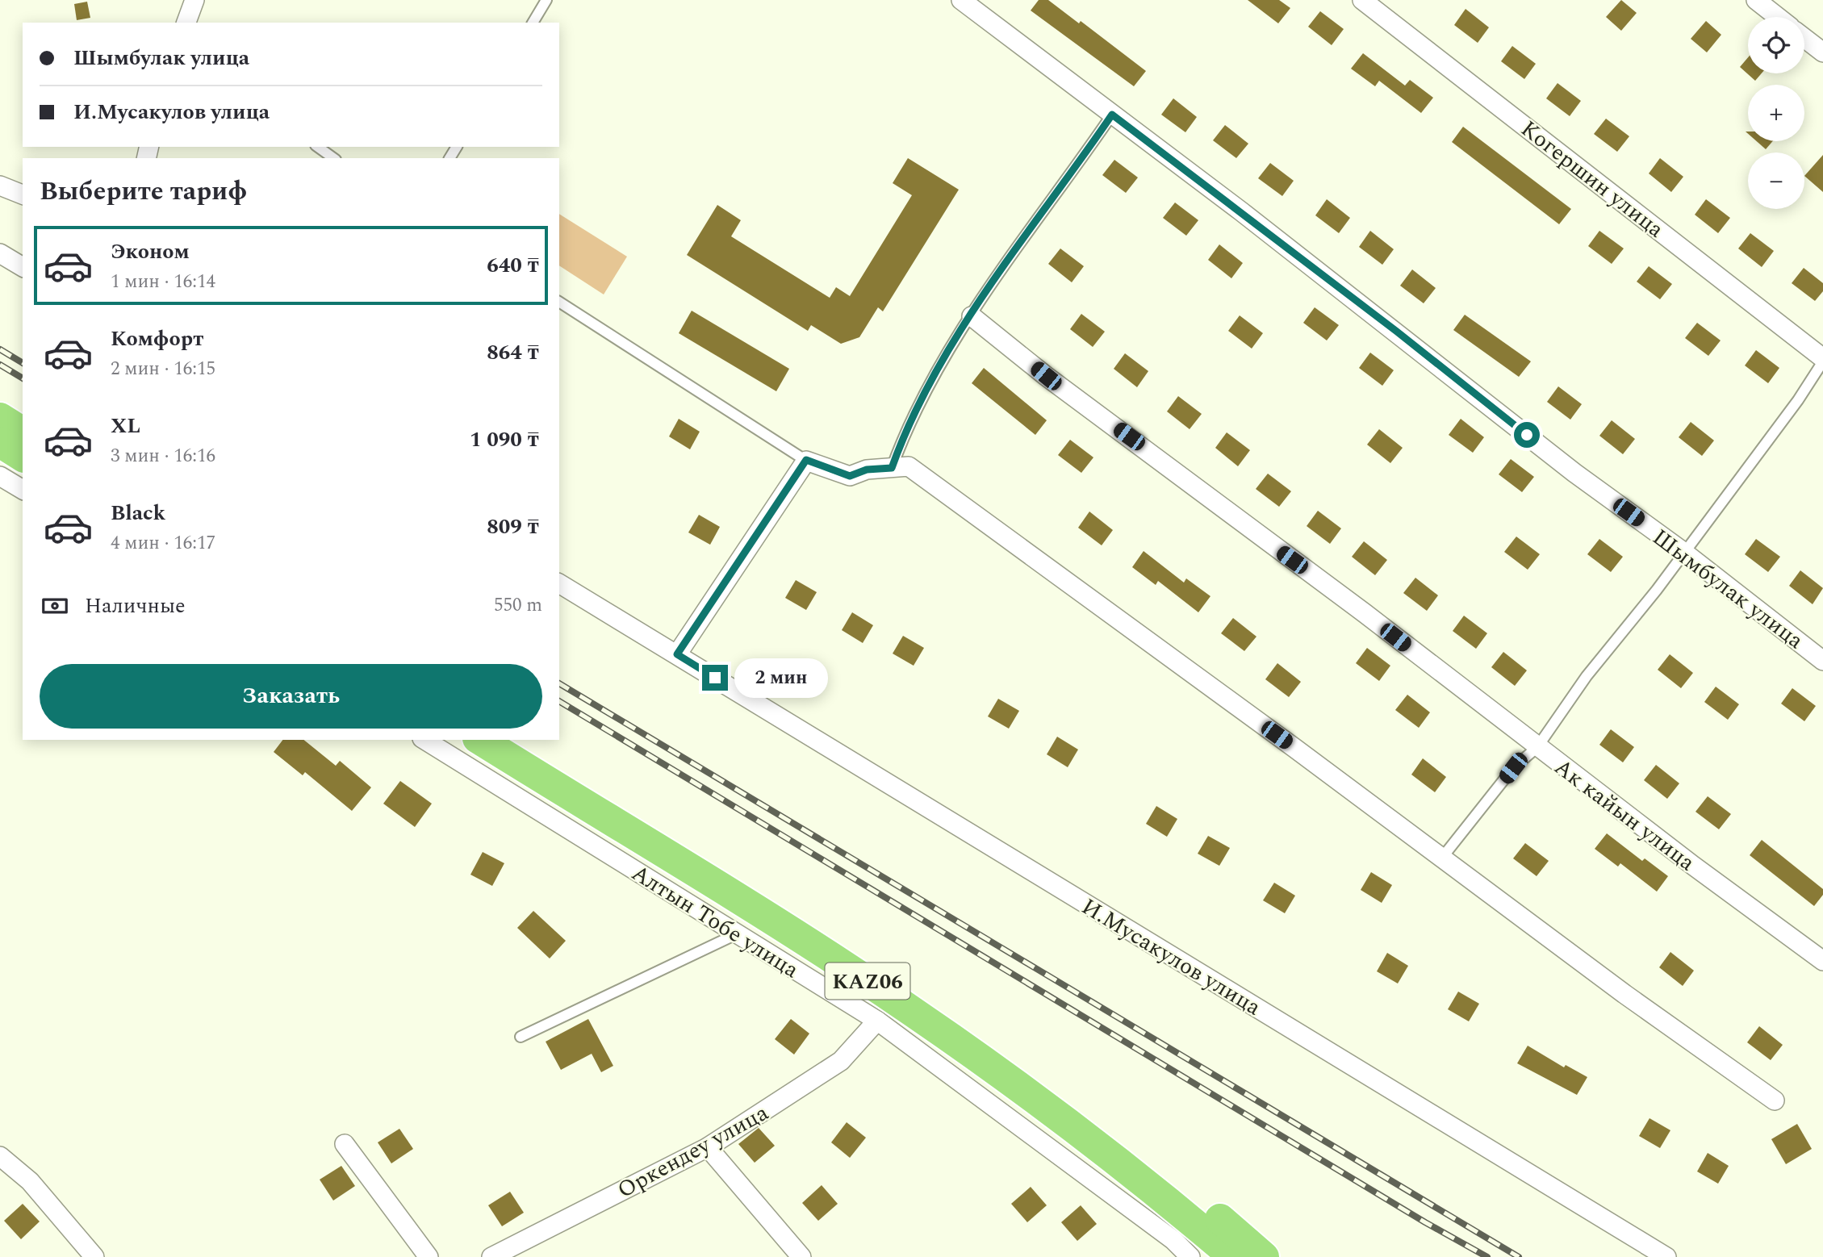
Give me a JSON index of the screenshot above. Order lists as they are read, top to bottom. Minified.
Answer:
{"streets":{"highway":["KАZ06"],"street":["Когершин улица","Шымбулак улица","Ак кайын улица","Алтын Тобе улица","И.Мусакулов улица","Оркендеу улица"]},"crossings":[["Алтын Тобе улица","Оркендеу улица"]],"page":{"map_buttons":["+","−"],"banner":["Шымбулак улица","И.Мусакулов улица"],"heading":"Выберите тариф","list":[{"name":"Эконом","note":"1 мин · 16:14","value":"640 ₸"},{"name":"Комфорт","note":"2 мин · 16:15","value":"864 ₸"},{"name":"XL","note":"3 мин · 16:16","value":"1 090 ₸"},{"name":"Black","note":"4 мин · 16:17","value":"809 ₸"}],"pay":["Наличные","550 m"],"buttons":"Заказать","bubble":"2 мин"}}
